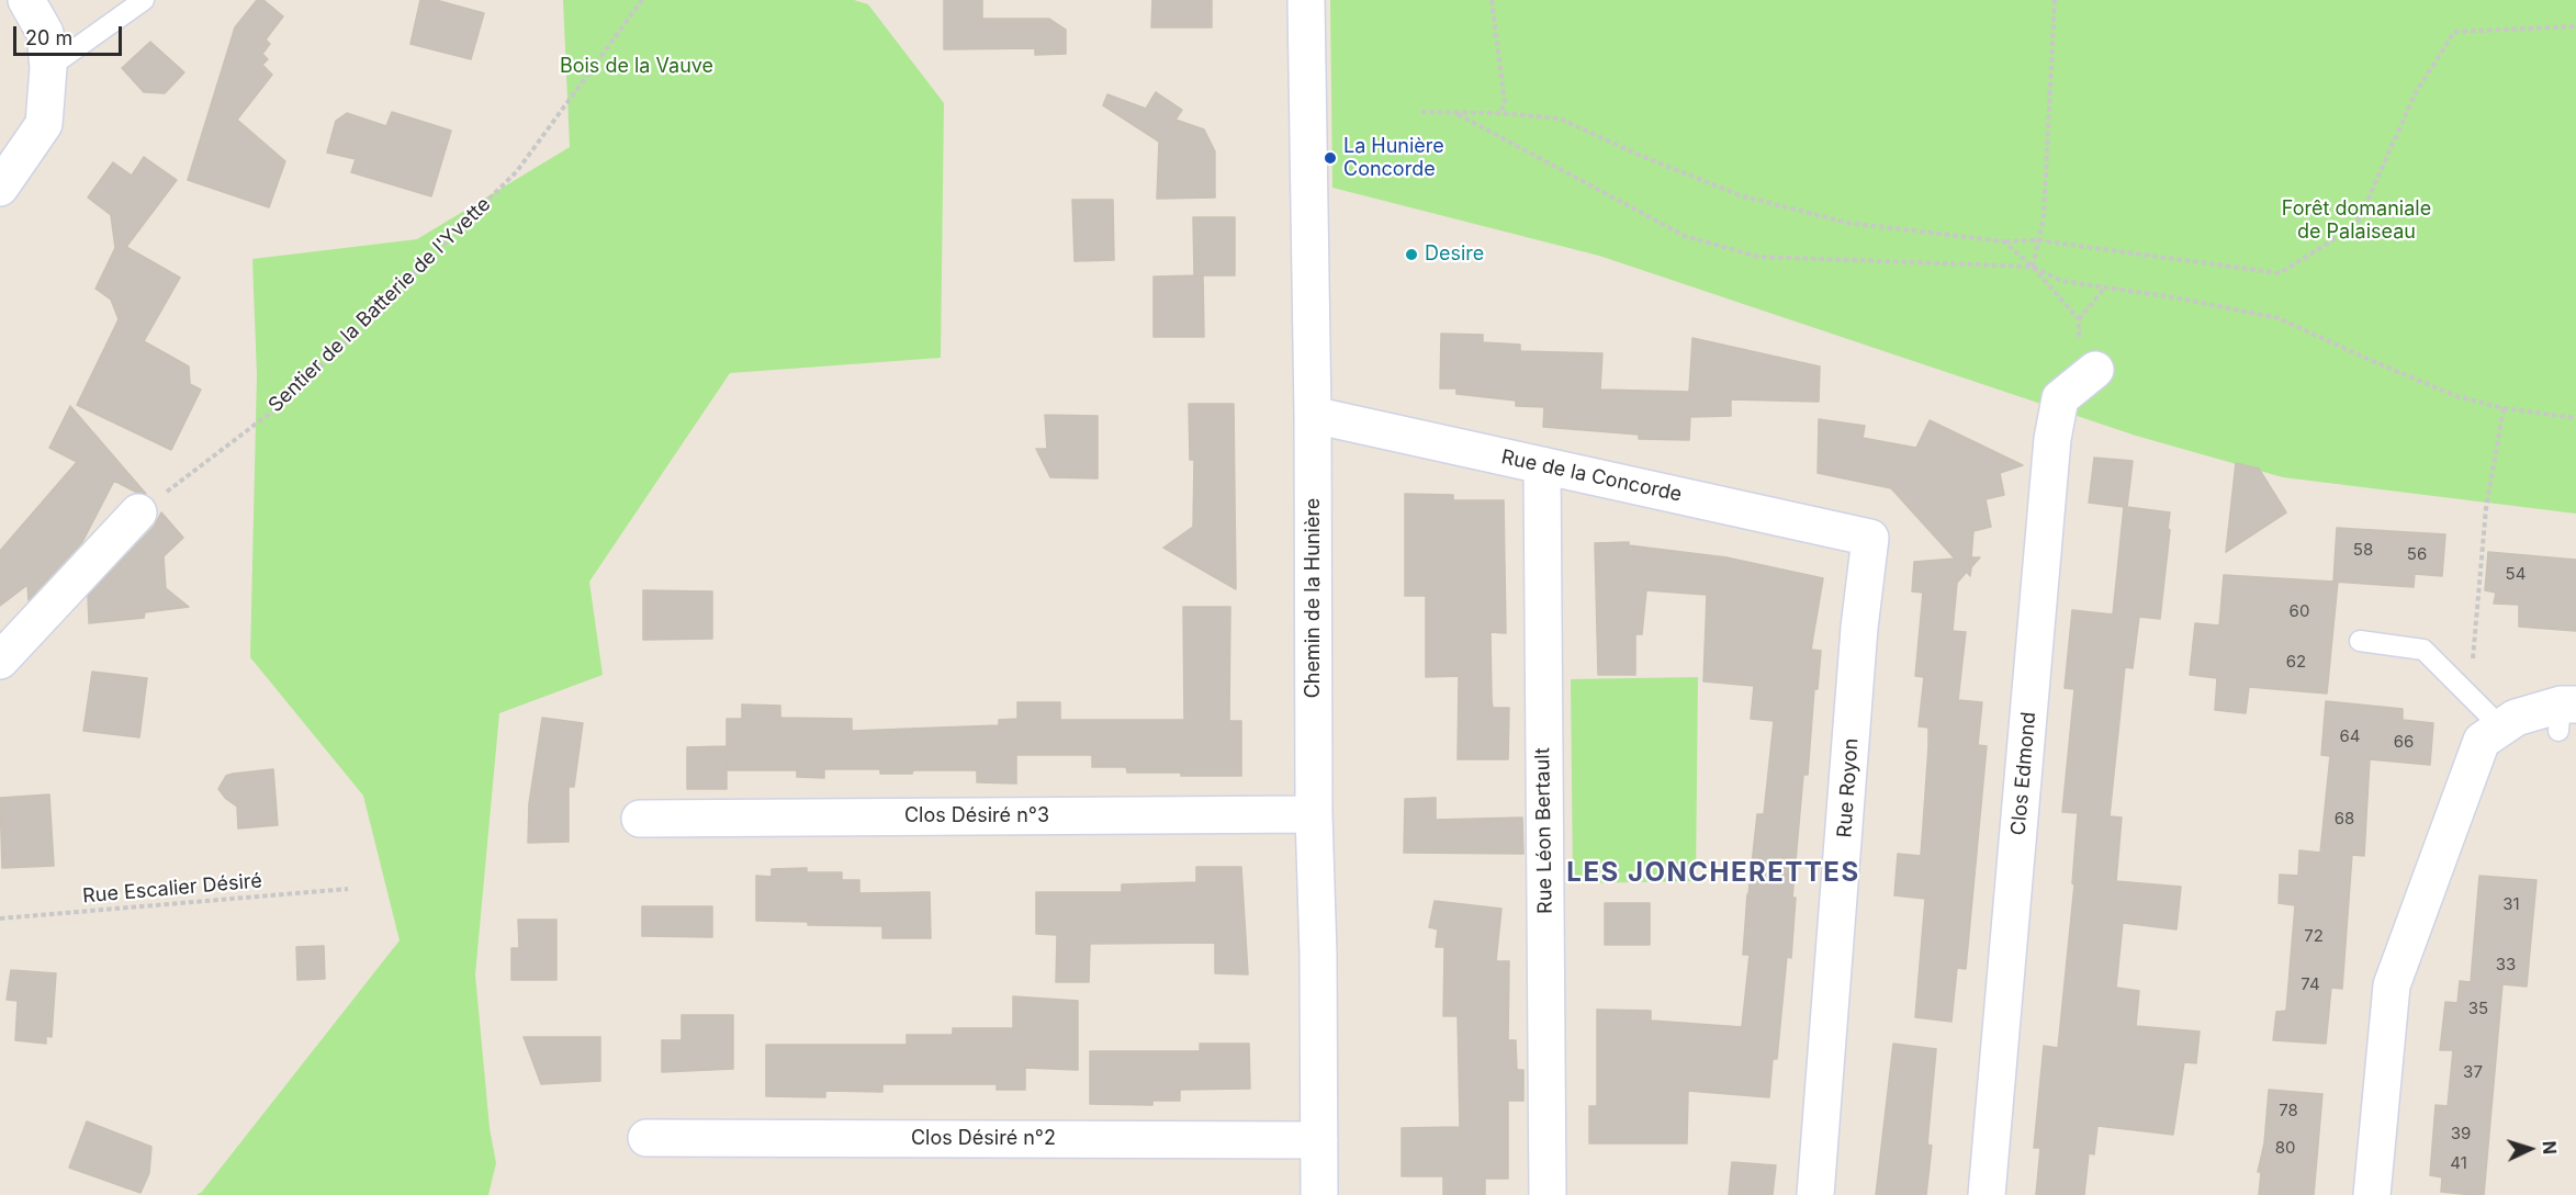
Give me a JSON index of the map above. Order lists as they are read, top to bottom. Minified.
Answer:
{"streets":{"street":["Rue de la Concorde","Chemin de la Hunière","Clos Edmond","Rue Royon","Clos Désiré n°3","Rue Léon Bertault","Clos Désiré n°2"],"path":["Sentier de la Batterie de l'Yvette","Rue Escalier Désiré"]},"crossings":[["Rue de la Concorde","Chemin de la Hunière"],["Rue de la Concorde","Rue Royon"],["Rue de la Concorde","Rue Léon Bertault"],["Chemin de la Hunière","Clos Désiré n°3"],["Chemin de la Hunière","Clos Désiré n°2"]],"districts":["LES JONCHERETTES"],"parks":["Bois de la Vauve","Forêt domaniale de Palaiseau"],"places":["La Hunière Concorde","Desire"],"house_numbers":["58","56","54","60","62","64","66","68","31","72","33","74","35","37","78","39","80","41"],"scale_bar":"20 m","north":"right"}
